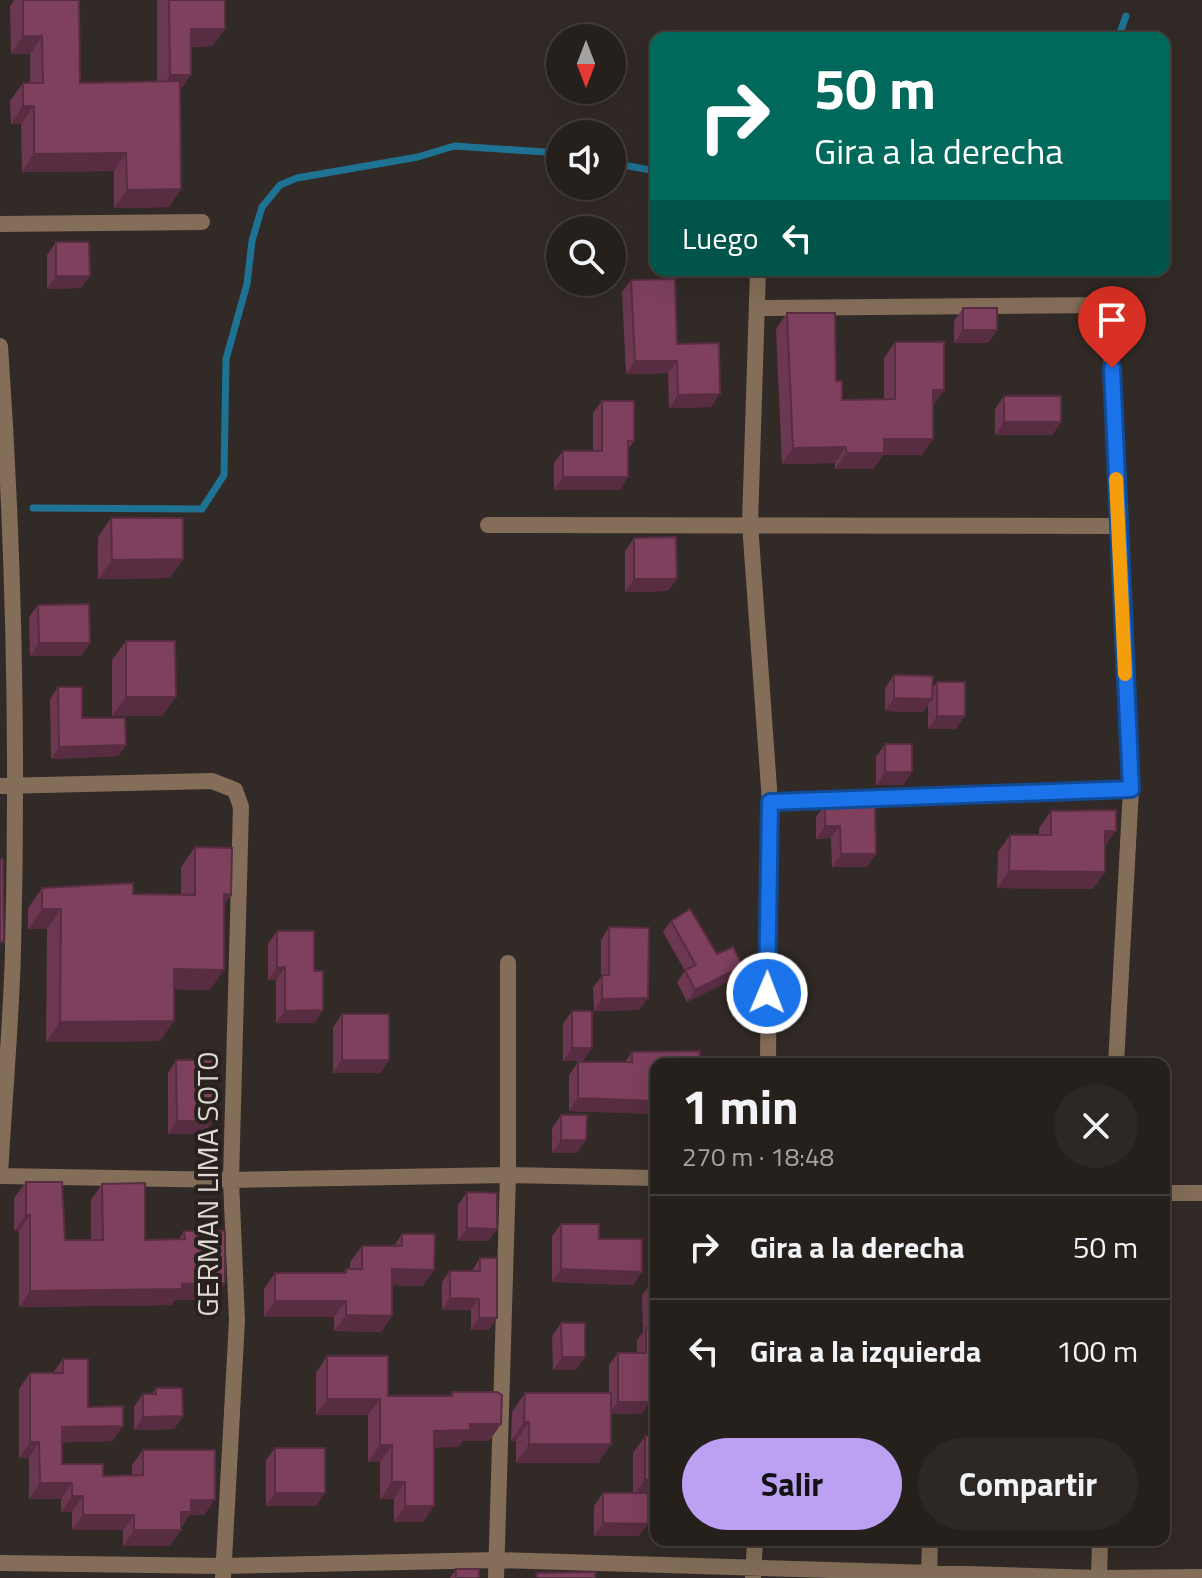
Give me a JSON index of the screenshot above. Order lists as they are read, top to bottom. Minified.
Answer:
{"streets":{"street":["GERMAN LIMA SOTO"]},"north":"bottom","page":{"turn":["50 m","Gira a la derecha"],"then":"Luego","heading":["1 min","270 m · 18:48"],"list":[{"name":"Gira a la derecha","value":"50 m"},{"name":"Gira a la izquierda","value":"100 m"}],"buttons":["Salir","Compartir"]}}
